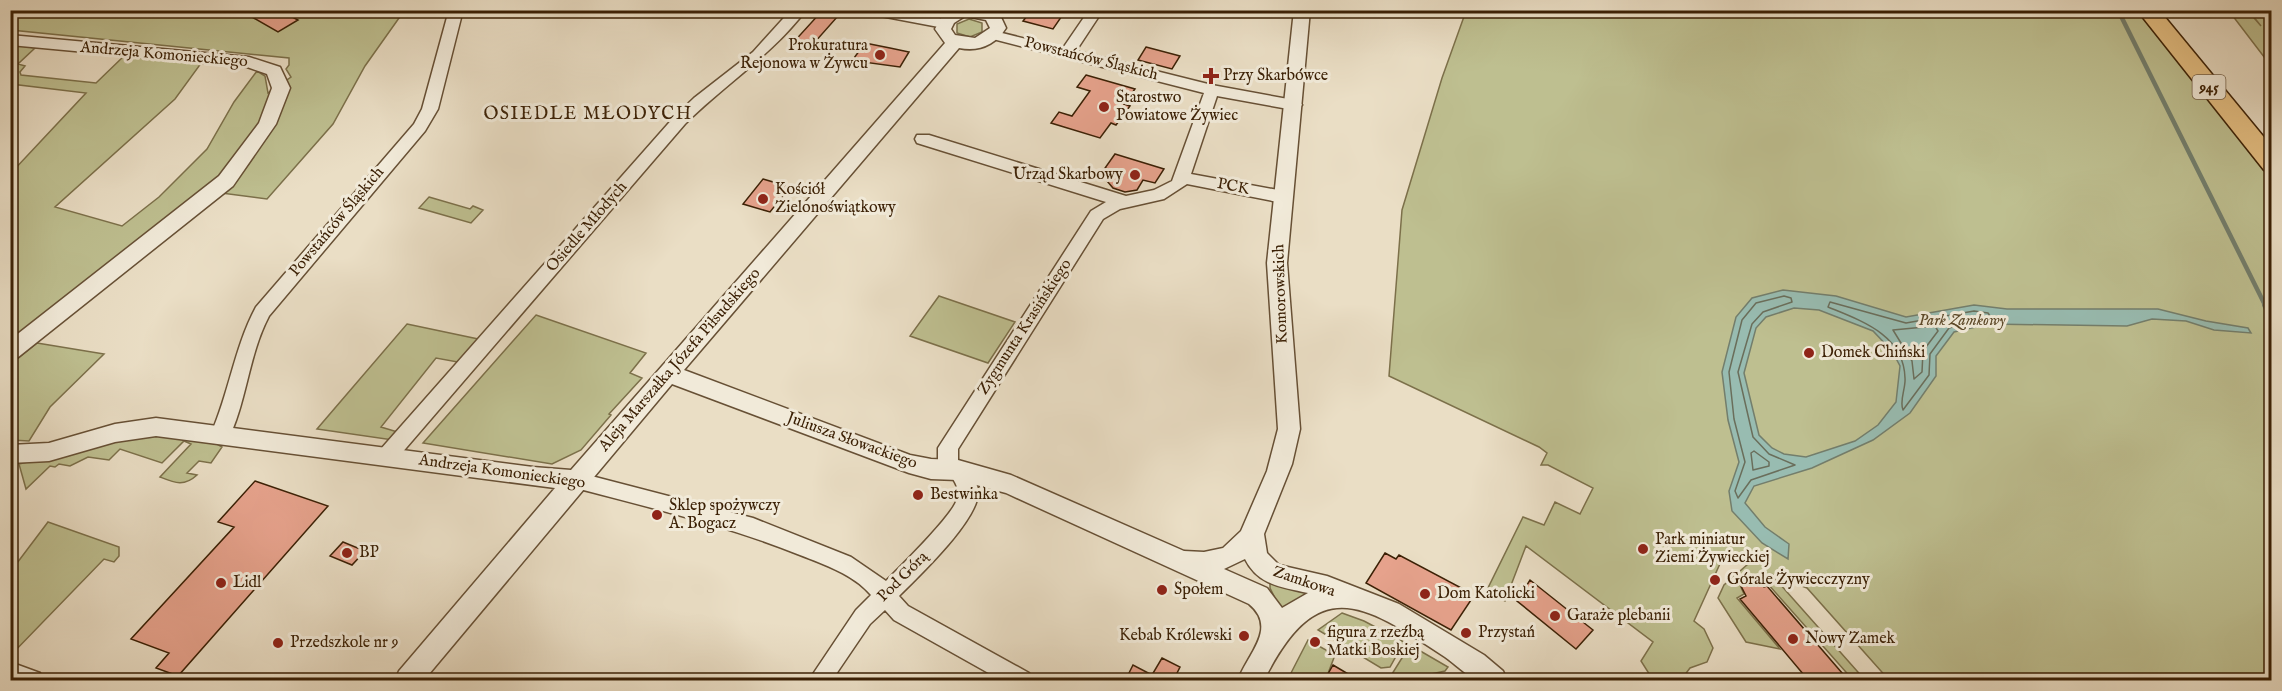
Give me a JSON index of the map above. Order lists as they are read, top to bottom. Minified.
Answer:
{"streets":{"main road":["945"],"street":["Andrzeja Komonieckiego","Powstańców Śląskich","PCK","Osiedle Młodych","Komorowskich","Zygmunta Krasińskiego","Aleja Marszałka Józefa Piłsudskiego","Juliusza Słowackiego","Pod Górą","Zamkowa"]},"crossings":[["Andrzeja Komonieckiego","Powstańców Śląskich"],["Andrzeja Komonieckiego","Osiedle Młodych"],["Andrzeja Komonieckiego","Aleja Marszałka Józefa Piłsudskiego"],["Andrzeja Komonieckiego","Pod Górą"],["Powstańców Śląskich","Komorowskich"],["Powstańców Śląskich","Aleja Marszałka Józefa Piłsudskiego"],["PCK","Komorowskich"],["PCK","Zygmunta Krasińskiego"],["Komorowskich","Zamkowa"],["Zygmunta Krasińskiego","Juliusza Słowackiego"],["Zygmunta Krasińskiego","Pod Górą"],["Aleja Marszałka Józefa Piłsudskiego","Juliusza Słowackiego"],["Juliusza Słowackiego","Pod Górą"],["Juliusza Słowackiego","Zamkowa"]],"districts":["OSIEDLE MŁODYCH"],"parks":["Park Zamkowy"],"places":{"other":["Prokuratura Rejonowa w Żywcu","Starostwo Powiatowe Żywiec","Urząd Skarbowy","Kościół Zielonoświątkowy","Domek Chiński","Bestwinka","Sklep spożywczy A. Bogacz","Park miniatur Ziemi Żywieckiej","BP","Górale Żywiecczyzny","Lidl","Społem","Dom Katolicki","Garaże plebanii","Przystań","Kebab Królewski","Nowy Zamek","figura z rzeźbą Matki Boskiej","Przedszkole nr 9"],"health":["Przy Skarbówce"]}}
